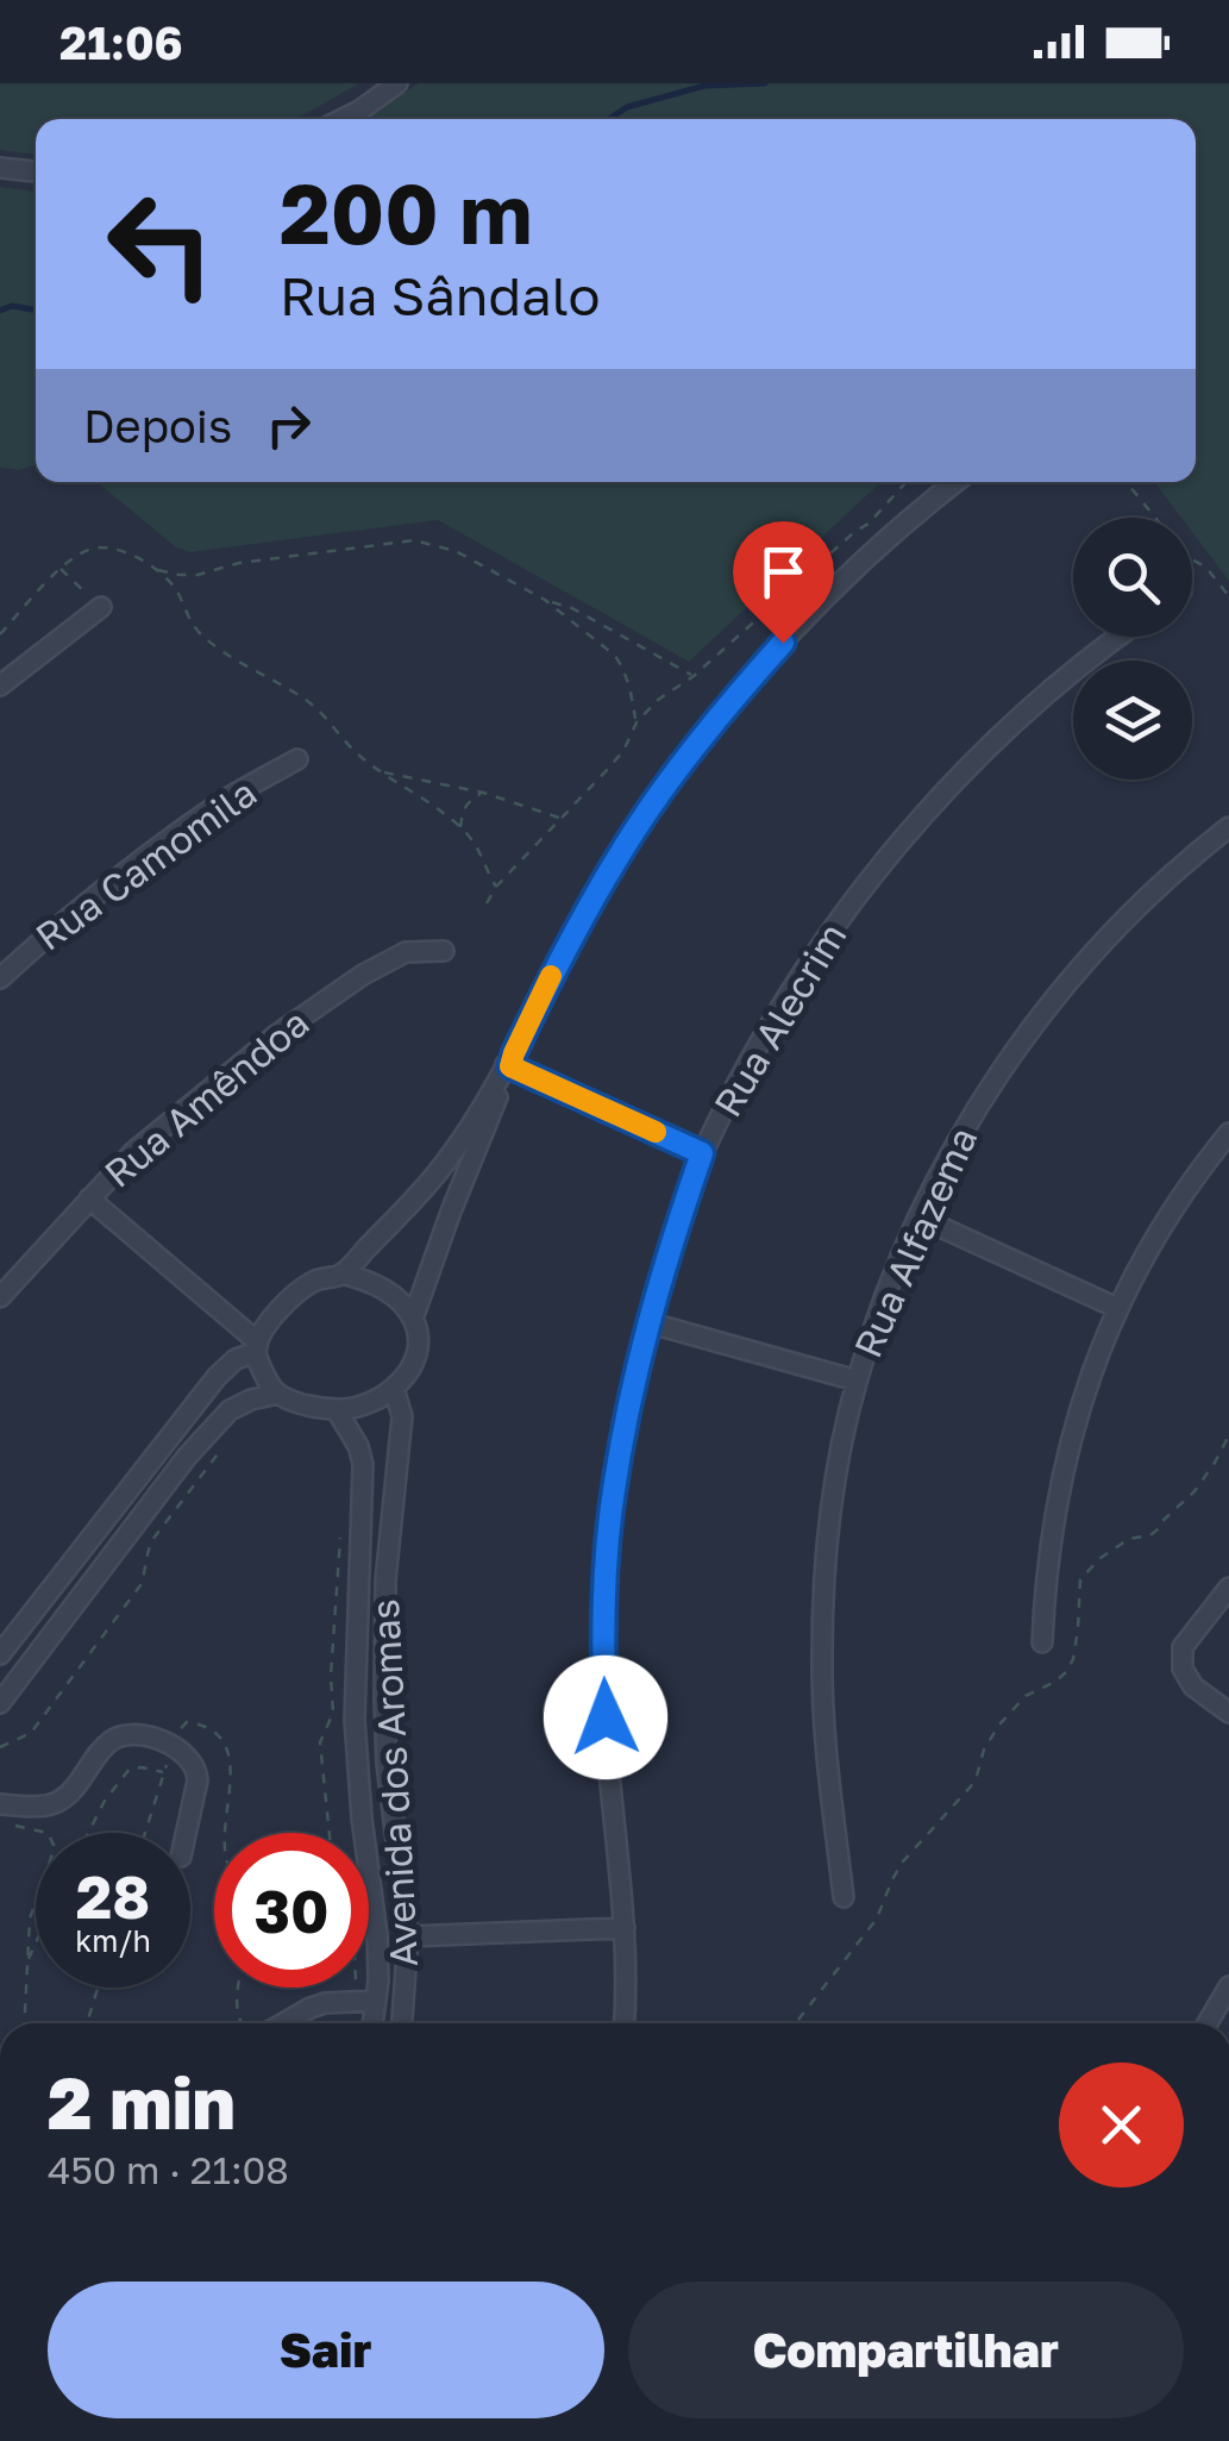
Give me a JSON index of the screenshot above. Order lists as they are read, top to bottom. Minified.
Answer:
{"streets":{"street":["Rua Camomila","Rua Alecrim","Rua Amêndoa","Rua Alfazema","Avenida dos Aromas"]},"page":{"status":"21:06","turn":["200 m","Rua Sândalo"],"then":"Depois","speed":"28 km/h","limit":"30","heading":["2 min","450 m · 21:08"],"buttons":["Sair","Compartilhar"]}}
